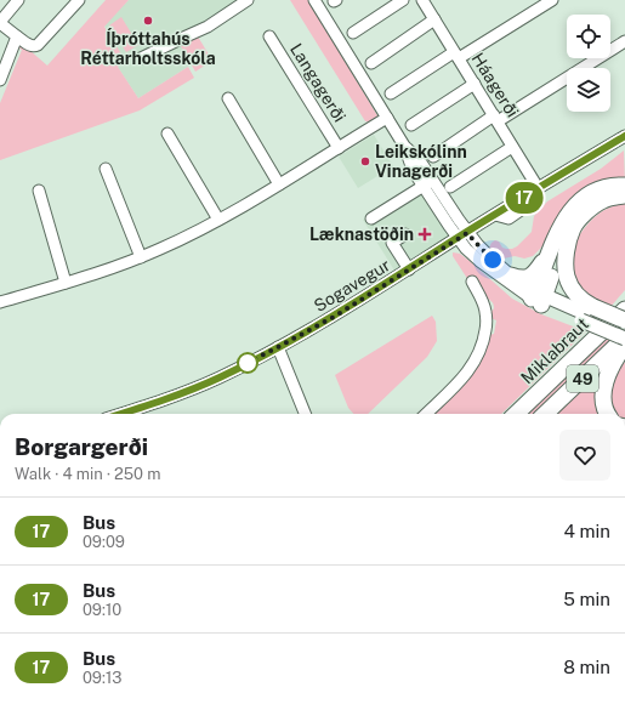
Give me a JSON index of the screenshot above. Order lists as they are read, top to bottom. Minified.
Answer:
{"streets":{"highway":["Miklabraut","49"],"street":["Langagerði","Háagerði","Sogavegur"]},"crossings":[["Háagerði","Sogavegur"]],"places":{"other":["Íþróttahús Réttarholtsskóla","Leikskólinn Vinagerði"],"health":["Læknastöðin"]},"lines":["bus line 17"],"page":{"on_map":"17","heading":["Borgargerði","Walk · 4 min · 250 m"],"list":[{"mark":"17","name":"Bus","note":"09:09","value":"4 min"},{"mark":"17","name":"Bus","note":"09:10","value":"5 min"},{"mark":"17","name":"Bus","note":"09:13","value":"8 min"}]}}
